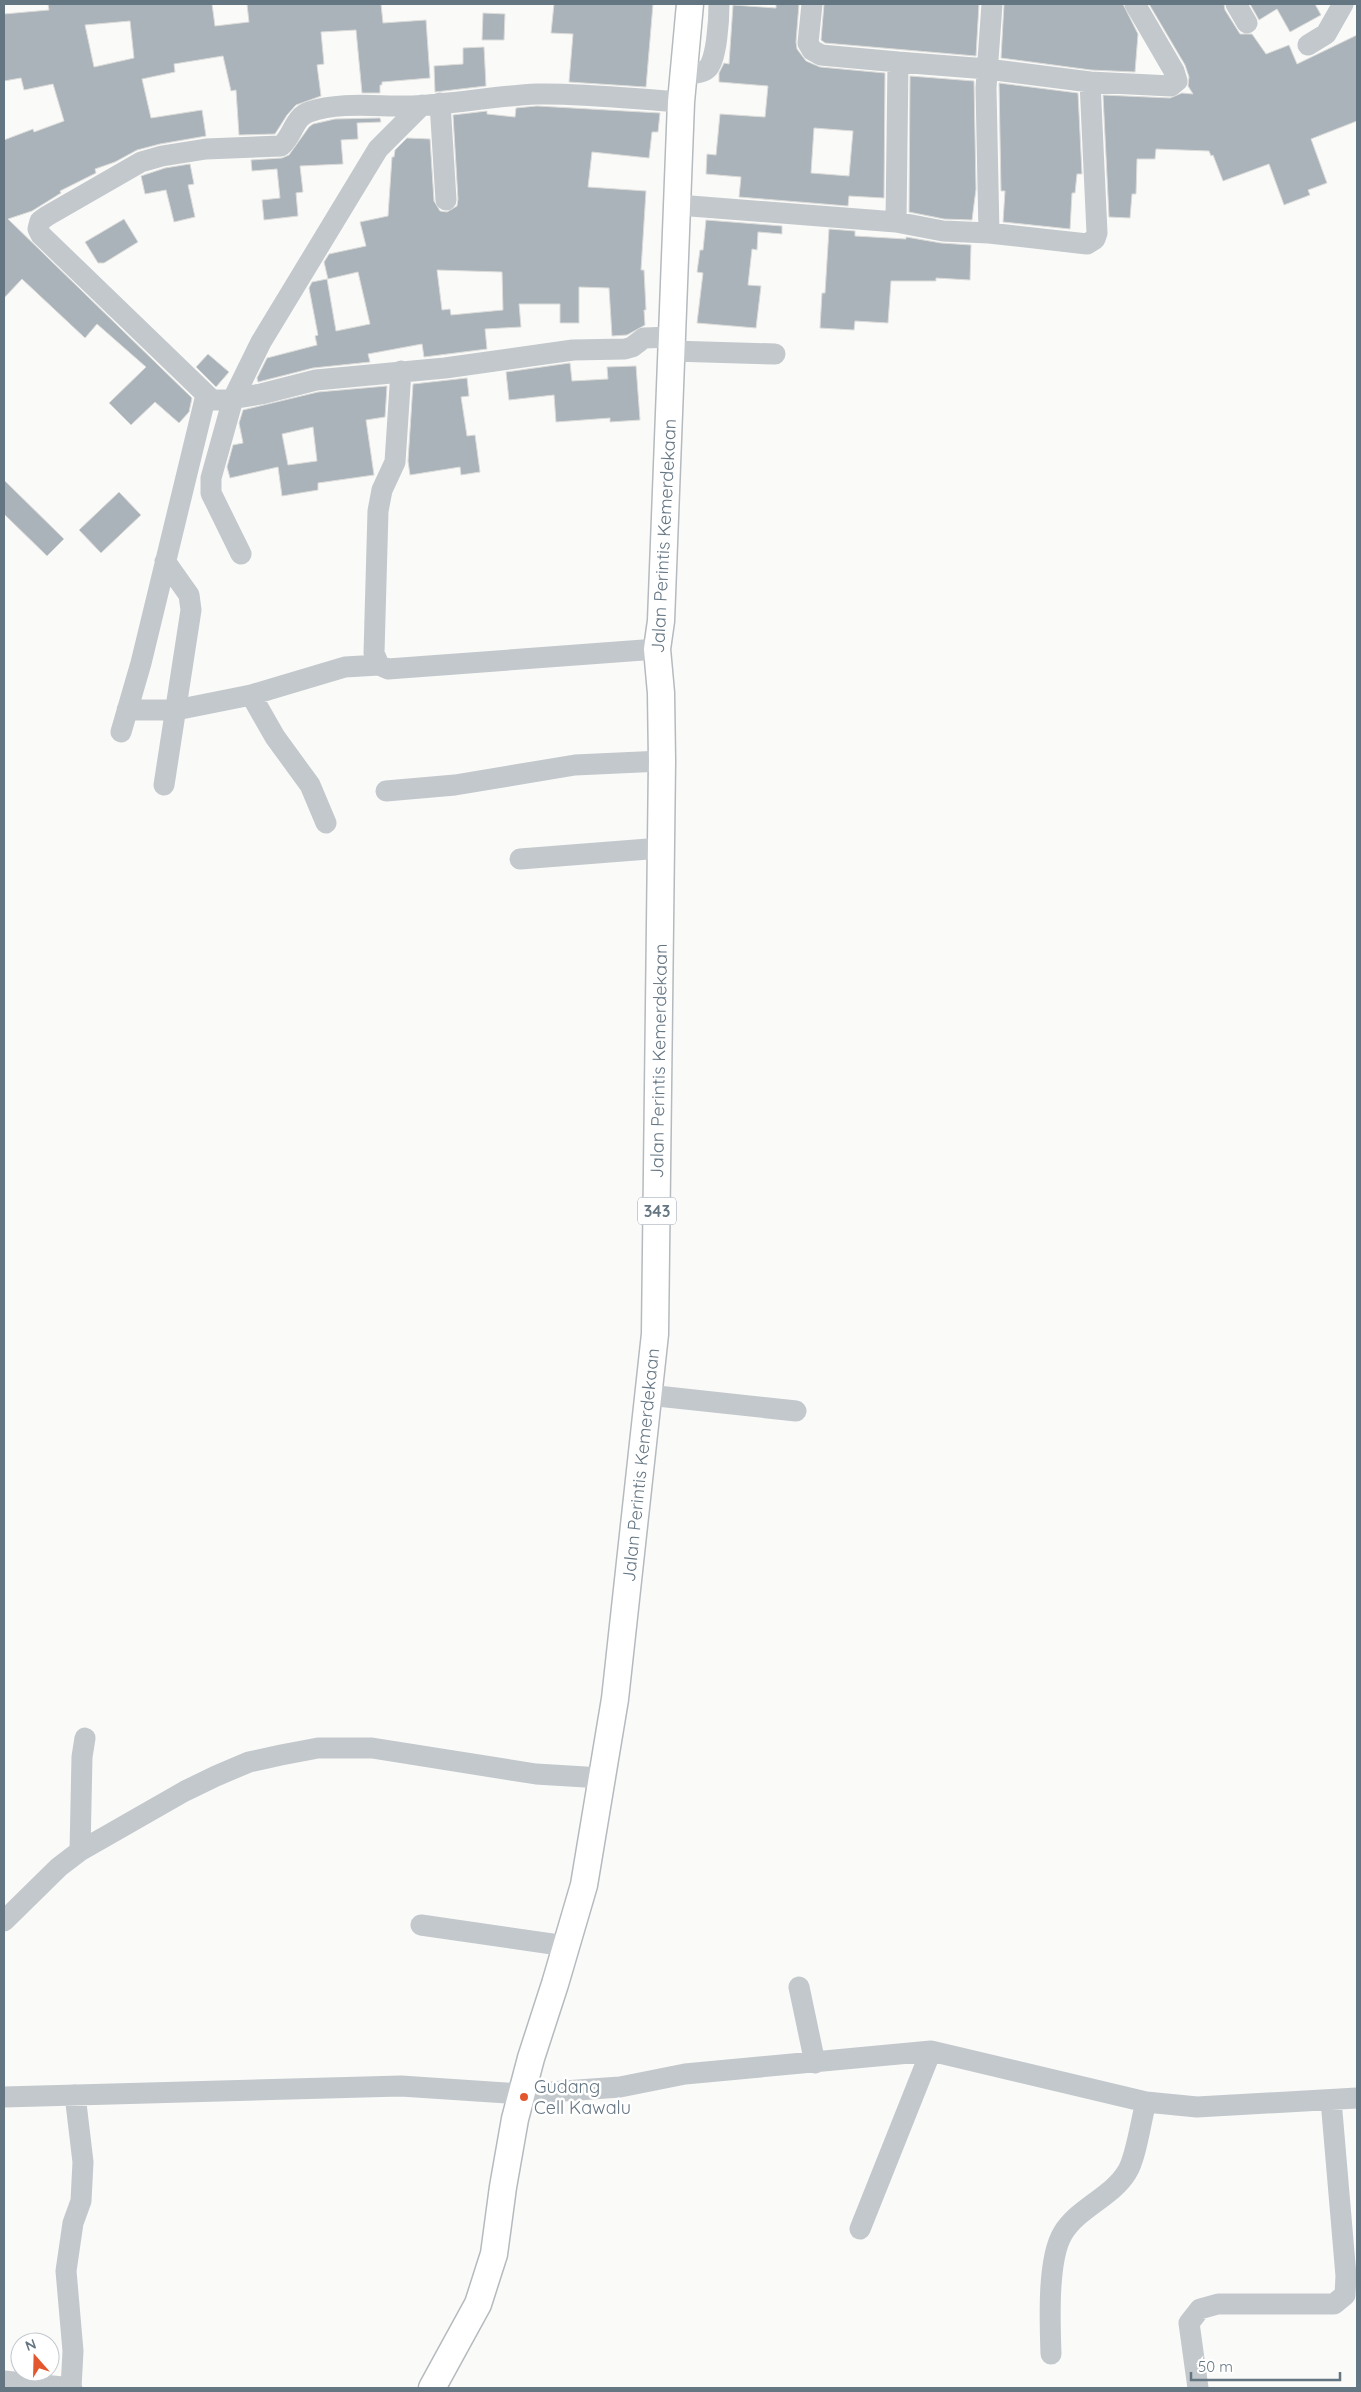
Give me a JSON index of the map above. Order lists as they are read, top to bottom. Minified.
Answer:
{"streets":{"main road":["Jalan Perintis Kemerdekaan","343"]},"places":["Gudang Cell Kawalu"],"scale_bar":"50 m","north":"top"}
